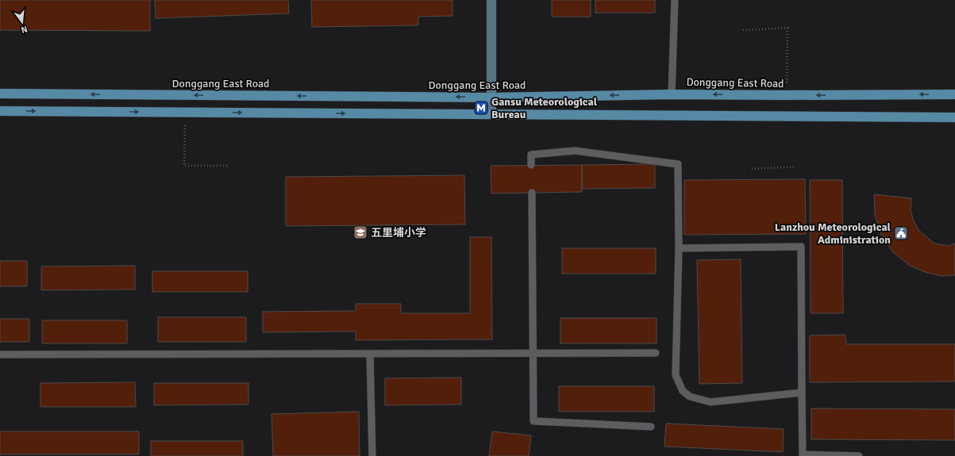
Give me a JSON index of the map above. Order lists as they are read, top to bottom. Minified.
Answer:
{"streets":{"main road":["Donggang East Road"]},"places":{"metro station":["Gansu Meteorological Bureau"],"school or university":["五里埔小学"],"public building":["Lanzhou Meteorological Administration"]},"north":"bottom"}
